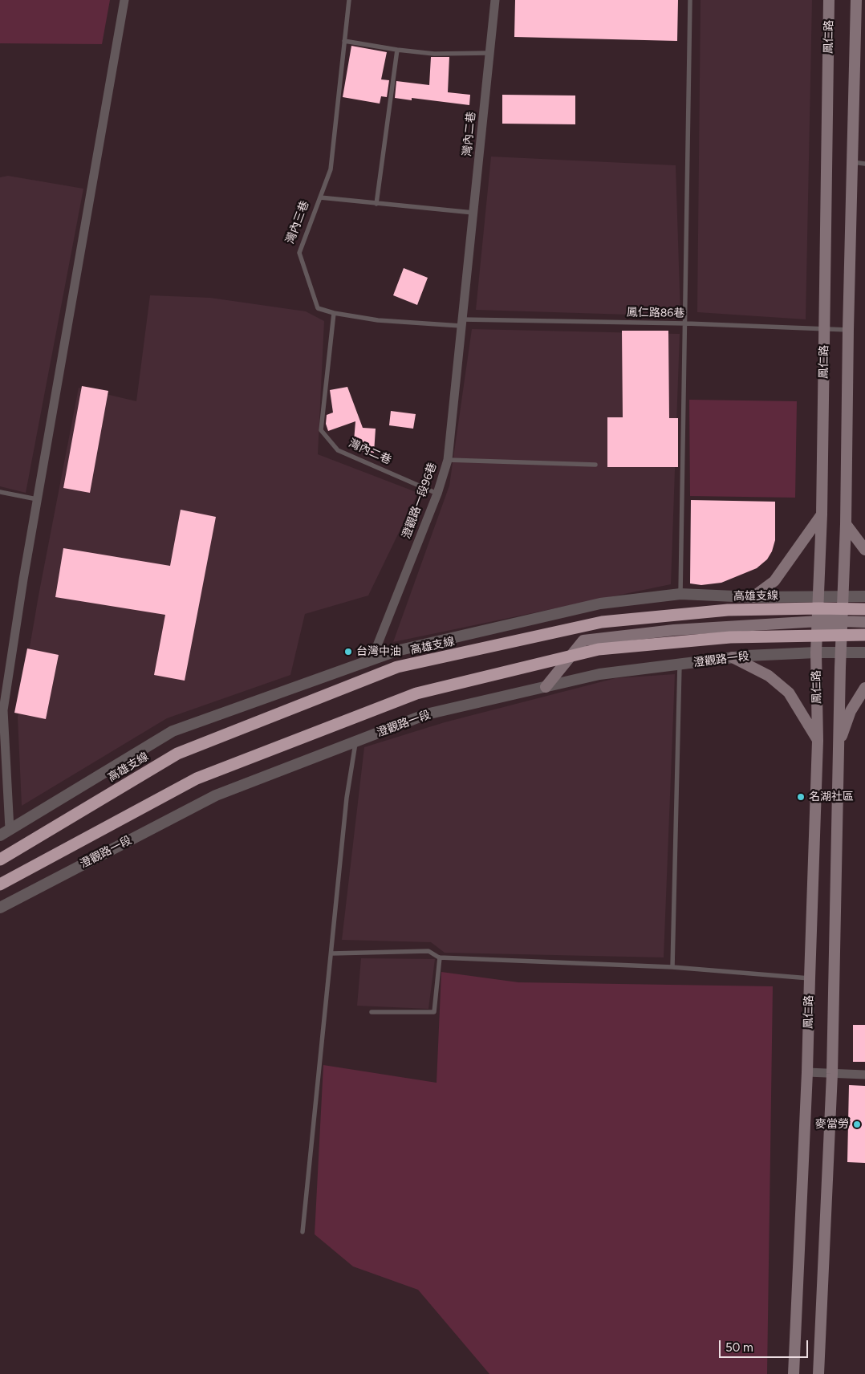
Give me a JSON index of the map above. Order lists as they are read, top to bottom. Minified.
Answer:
{"streets":{"highway":["高雄支線"],"main road":["鳳仁路"],"street":["灣內二巷","澄觀路一段96巷","澄觀路一段"],"lane":["灣內三巷","鳳仁路86巷"]},"crossings":[["鳳仁路","鳳仁路86巷"],["鳳仁路","澄觀路一段"],["灣內二巷","灣內三巷"],["灣內二巷","澄觀路一段96巷"],["灣內三巷","鳳仁路86巷"],["灣內三巷","澄觀路一段96巷"],["鳳仁路86巷","澄觀路一段96巷"]],"places":["台灣中油","名湖社區","麥當勞"],"scale_bar":"50 m"}
